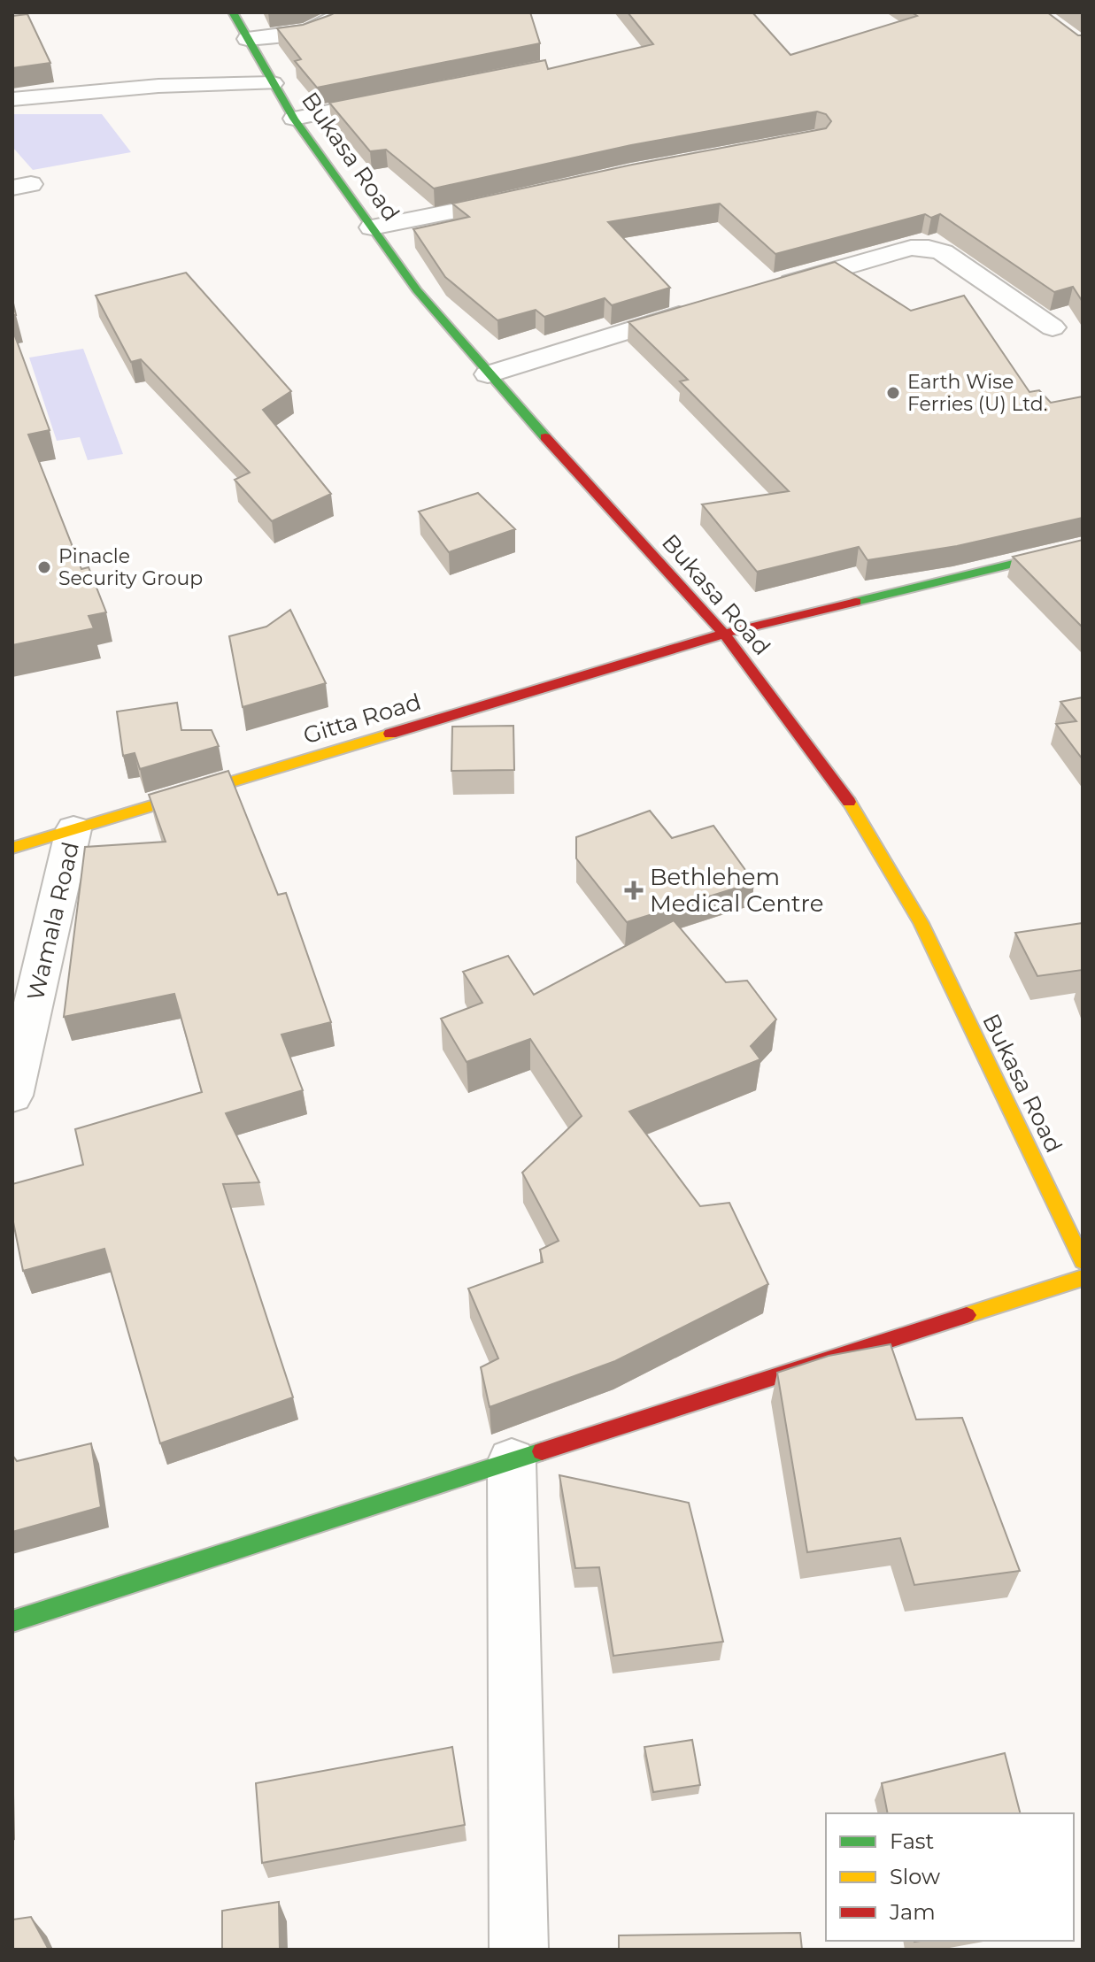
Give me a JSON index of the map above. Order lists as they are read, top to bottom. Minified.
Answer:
{"streets":{"street":["Bukasa Road","Gitta Road","Wamala Road"]},"crossings":[["Bukasa Road","Gitta Road"],["Gitta Road","Wamala Road"]],"places":{"other":["Earth Wise Ferries (U) Ltd.","Pinacle Security Group"],"health":["Bethlehem Medical Centre"]},"legend":["Fast","Slow","Jam"]}
